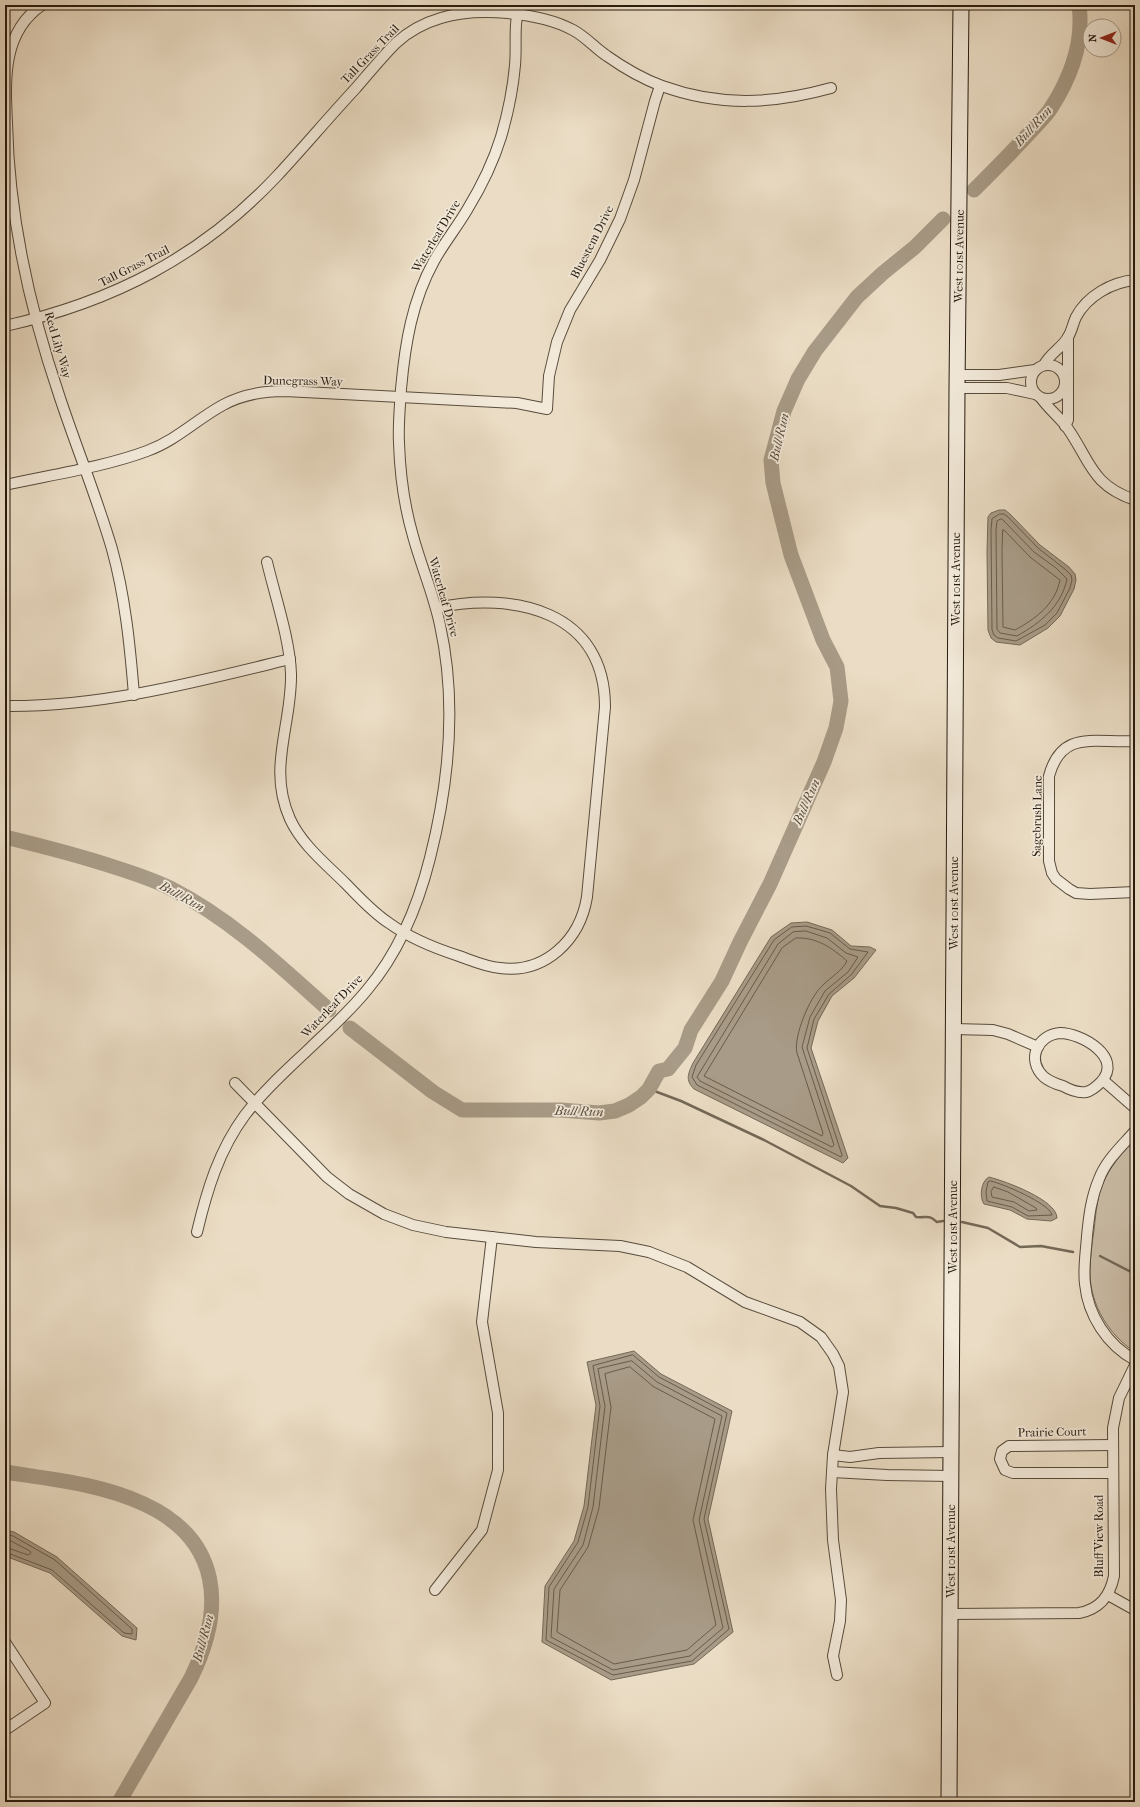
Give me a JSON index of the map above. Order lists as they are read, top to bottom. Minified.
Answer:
{"streets":{"street":["Tall Grass Trail","Waterleaf Drive","Bluestem Drive","West 101st Avenue","Red Lily Way","Dunegrass Way","Sagebrush Lane","Prairie Court","Bluff View Road"]},"crossings":[["Tall Grass Trail","Waterleaf Drive"],["Tall Grass Trail","Bluestem Drive"],["Tall Grass Trail","Red Lily Way"],["Waterleaf Drive","Dunegrass Way"],["Bluestem Drive","Dunegrass Way"],["West 101st Avenue","Bluff View Road"],["Red Lily Way","Dunegrass Way"],["Prairie Court","Bluff View Road"]],"water":["Bull Run"],"north":"left"}
